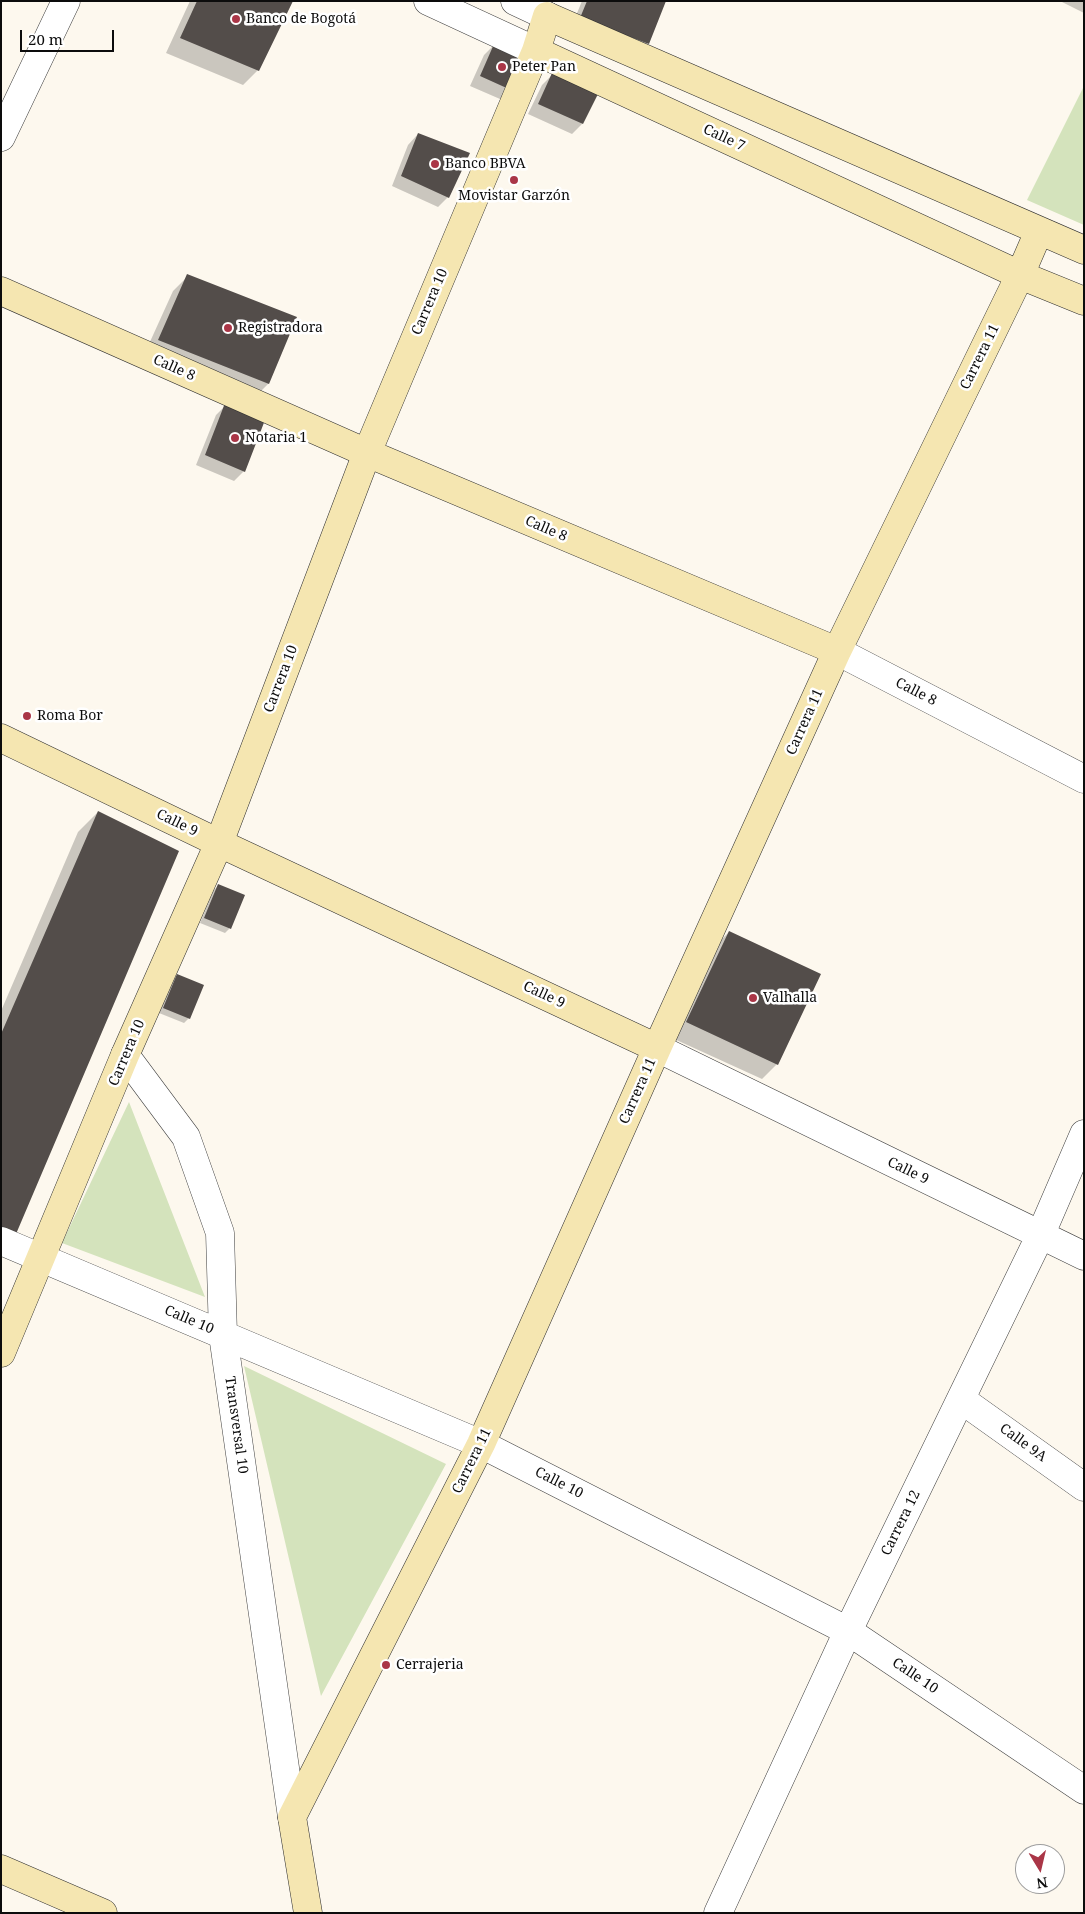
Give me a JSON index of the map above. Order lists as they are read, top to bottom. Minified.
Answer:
{"streets":{"main road":["Calle 7","Carrera 10","Carrera 11","Calle 8","Calle 9"],"street":["Calle 10","Transversal 10","Calle 9A","Carrera 12"]},"crossings":[["Calle 7","Carrera 10"],["Calle 7","Carrera 11"],["Carrera 10","Calle 8"],["Carrera 10","Calle 9"],["Carrera 10","Calle 10"],["Carrera 10","Transversal 10"],["Carrera 11","Calle 8"],["Carrera 11","Calle 9"],["Carrera 11","Calle 10"],["Carrera 11","Transversal 10"],["Calle 9","Carrera 12"],["Calle 10","Transversal 10"],["Calle 10","Carrera 12"],["Calle 9A","Carrera 12"]],"places":["Banco de Bogotá","Peter Pan","Banco BBVA","Movistar Garzón","Registradora","Notaria 1","Roma Bor","Valhalla","Cerrajeria"],"scale_bar":"20 m","north":"bottom"}
